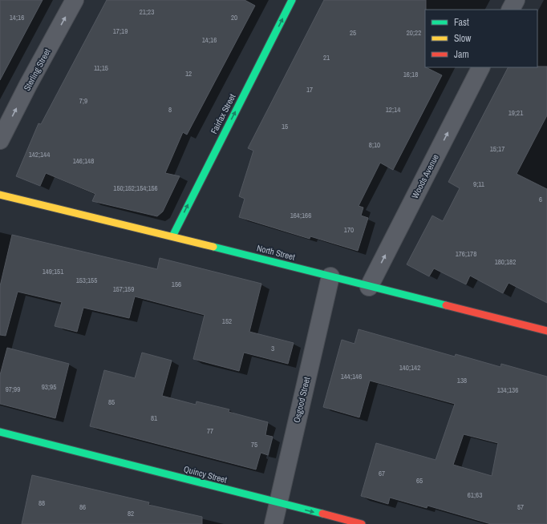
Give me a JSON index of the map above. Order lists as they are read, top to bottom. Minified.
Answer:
{"streets":{"street":["Sterling Street","Fairfax Street","Woods Avenue","North Street","Osgood Street","Quincy Street"]},"crossings":[["Fairfax Street","North Street"],["Woods Avenue","North Street"],["North Street","Osgood Street"],["Osgood Street","Quincy Street"]],"one_way":["Sterling Street","Fairfax Street","Woods Avenue"],"house_numbers":["21;23","14;16","20","17;19","25","20;22","14;16","21","11;15","12","16;18","17","7;9","8","12;14","19;21","15","8;10","15;17","142;144","146;148","9;11","150;152;154;156","6","164;166","170","176;178","180;182","149;151","153;155","156","157;159","152","3","140;142","144;146","138","93;95","97;99","134;136","85","81","77","75","67","65","61;63","88","86","57","82"],"legend":["Fast","Slow","Jam"]}
